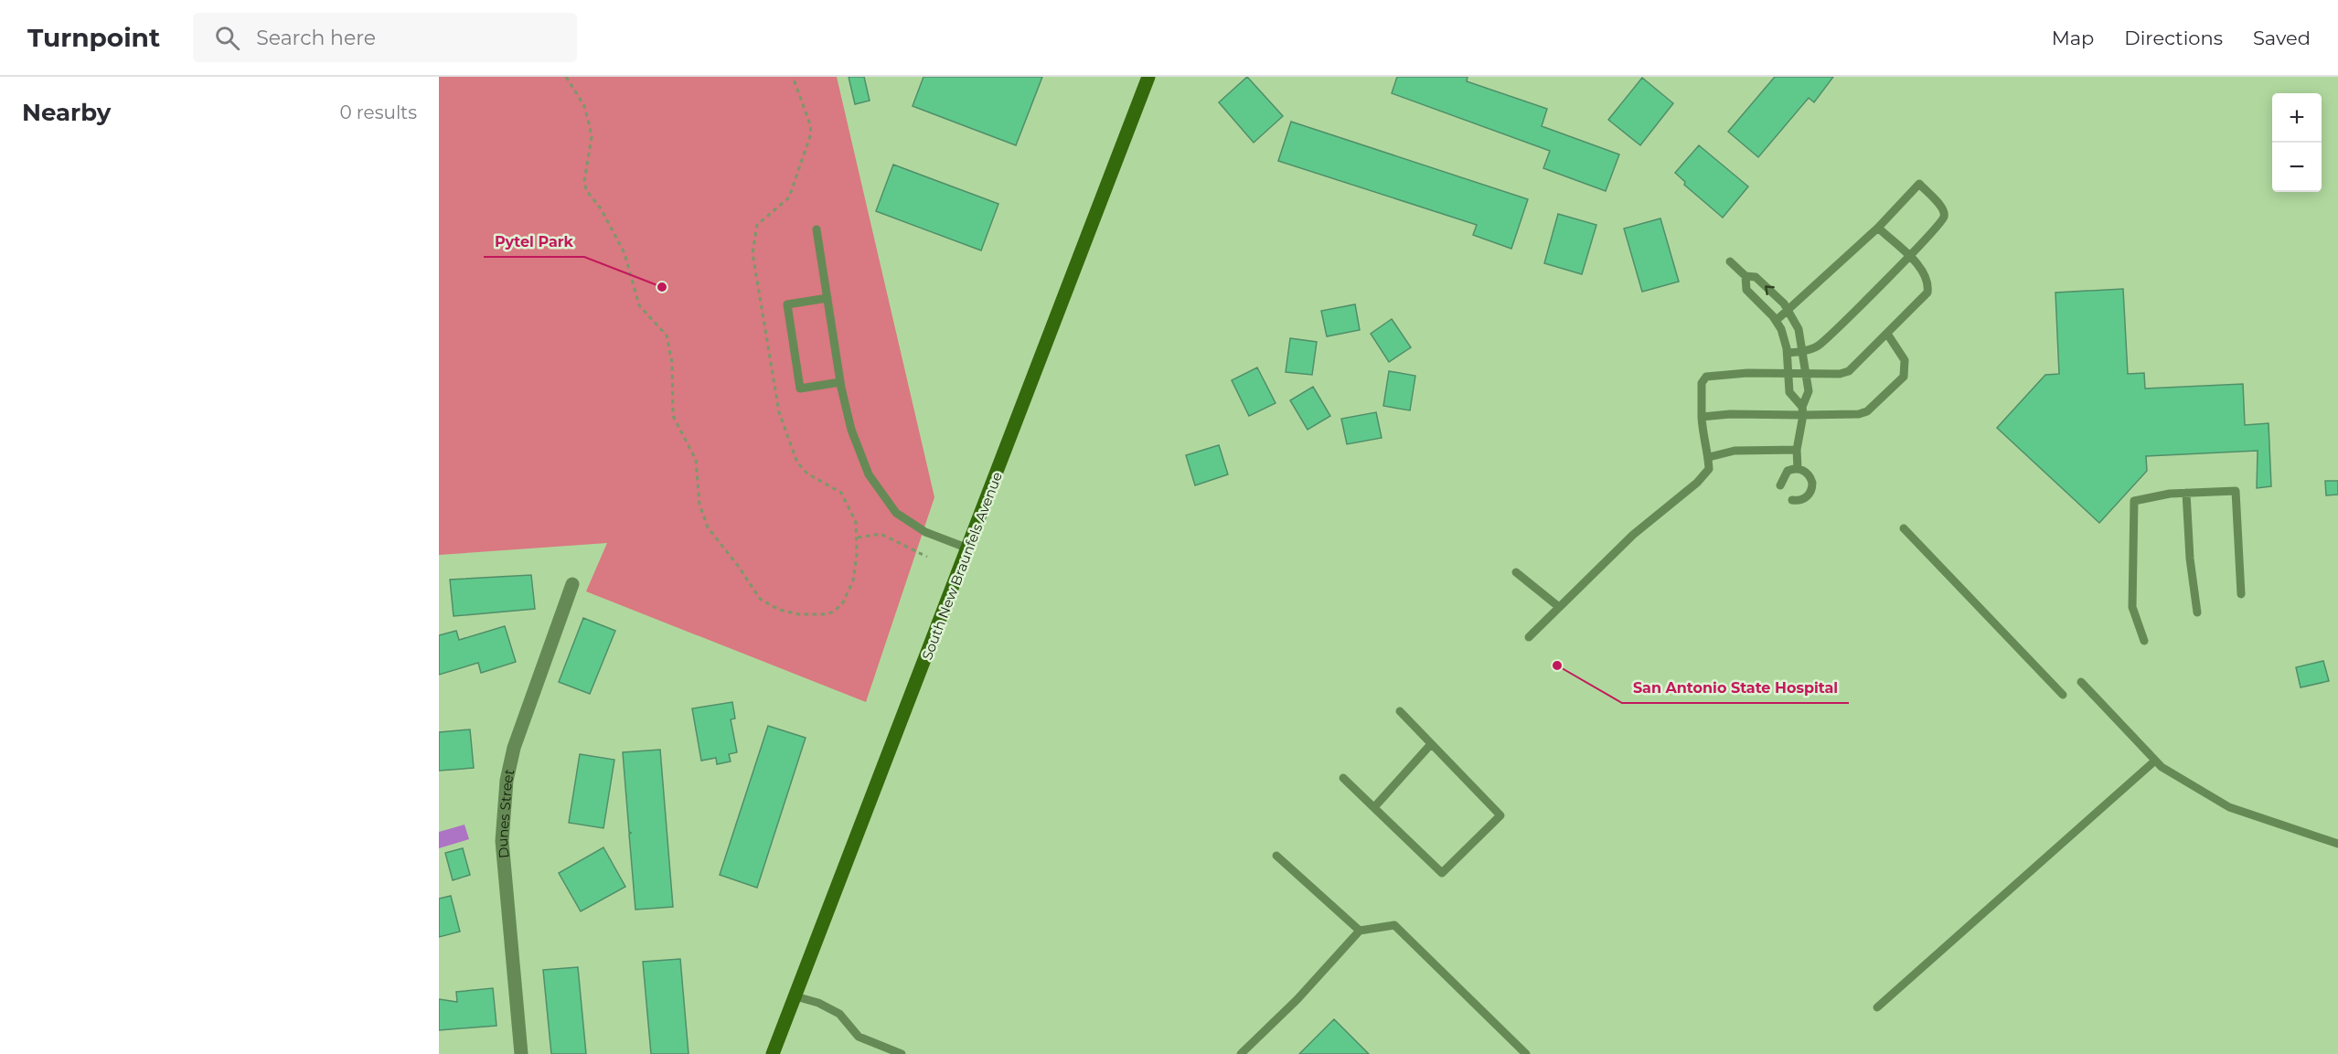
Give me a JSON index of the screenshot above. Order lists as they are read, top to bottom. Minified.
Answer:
{"streets":{"main road":["South New Braunfels Avenue"],"street":["Dunes Street"]},"places":["Pytel Park","San Antonio State Hospital"],"page":{"header":"Turnpoint","search":"Search here","nav":["Map","Directions","Saved"],"heading":["Nearby","0 results"],"map_buttons":["+","−"]}}
